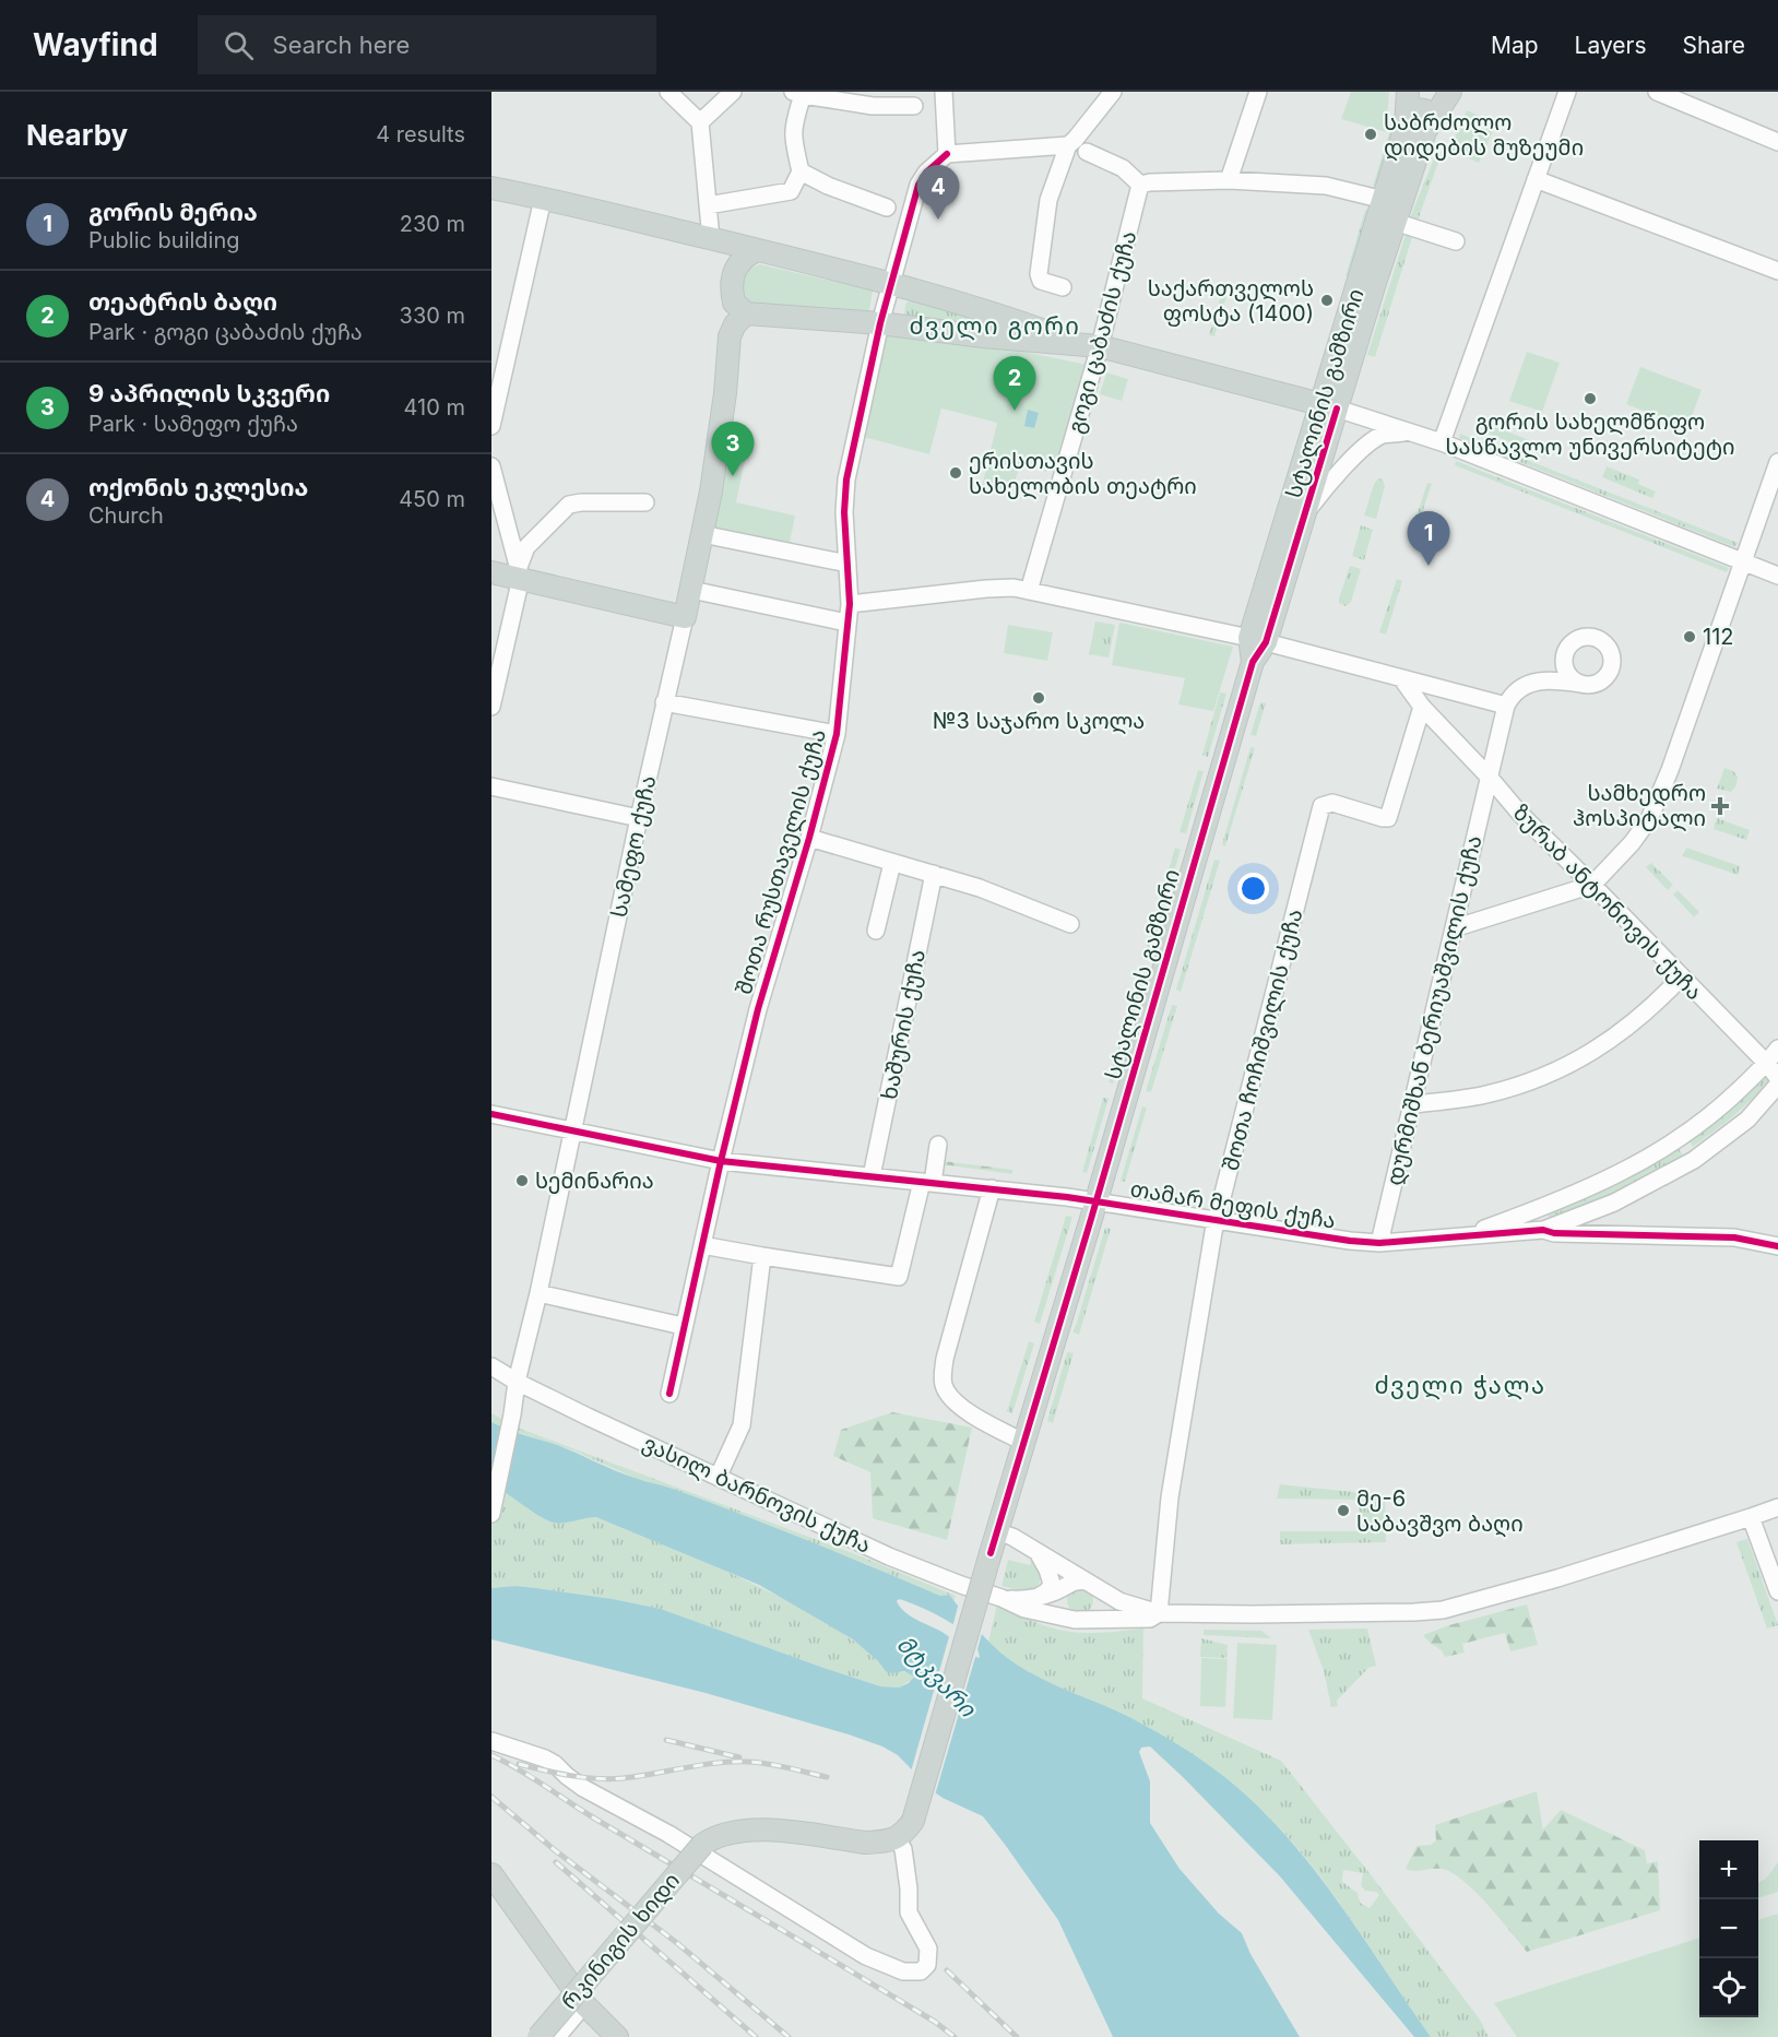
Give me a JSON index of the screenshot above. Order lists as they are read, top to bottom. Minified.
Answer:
{"streets":{"main road":["სტალინის გამზირი","სამეფო ქუჩა","რკინიგის ხიდი"],"street":["გოგი ცაბაძის ქუჩა","შოთა რუსთაველის ქუჩა","ზურაბ ანტონოვის ქუჩა","დურმიშხან ბერიუაშვილის ქუჩა","ხაშურის ქუჩა","შოთა ჩოჩიშვილის ქუჩა","თამარ მეფის ქუჩა","ვასილ ბარნოვის ქუჩა"]},"crossings":[["სტალინის გამზირი","თამარ მეფის ქუჩა"],["სტალინის გამზირი","რკინიგის ხიდი"],["სამეფო ქუჩა","თამარ მეფის ქუჩა"],["სამეფო ქუჩა","ვასილ ბარნოვის ქუჩა"],["შოთა რუსთაველის ქუჩა","თამარ მეფის ქუჩა"],["ზურაბ ანტონოვის ქუჩა","დურმიშხან ბერიუაშვილის ქუჩა"],["ზურაბ ანტონოვის ქუჩა","შოთა ჩოჩიშვილის ქუჩა"],["დურმიშხან ბერიუაშვილის ქუჩა","თამარ მეფის ქუჩა"],["ხაშურის ქუჩა","თამარ მეფის ქუჩა"],["შოთა ჩოჩიშვილის ქუჩა","თამარ მეფის ქუჩა"],["შოთა ჩოჩიშვილის ქუჩა","ვასილ ბარნოვის ქუჩა"]],"districts":["ძველი გორი","ძველი ჭალა"],"water":["მტკვარი"],"places":{"other":["საბრძოლო დიდების მუზეუმი","საქართველოს ფოსტა (1400)","გორის სახელმწიფო სასწავლო უნივერსიტეტი","ერისთავის სახელობის თეატრი","112","№3 საჯარო სკოლა","სემინარია","მე-6 საბავშვო ბაღი"],"health":["სამხედრო ჰოსპიტალი"]},"page":{"header":"Wayfind","search":"Search here","nav":["Map","Layers","Share"],"heading":["Nearby","4 results"],"pins":["4","2","3","1"],"list":[{"mark":"1","name":"გორის მერია","note":"Public building","value":"230 m"},{"mark":"2","name":"თეატრის ბაღი","note":"Park · გოგი ცაბაძის ქუჩა","value":"330 m"},{"mark":"3","name":"9 აპრილის სკვერი","note":"Park · სამეფო ქუჩა","value":"410 m"},{"mark":"4","name":"ოქონის ეკლესია","note":"Church","value":"450 m"}],"map_buttons":["+","−"]}}
